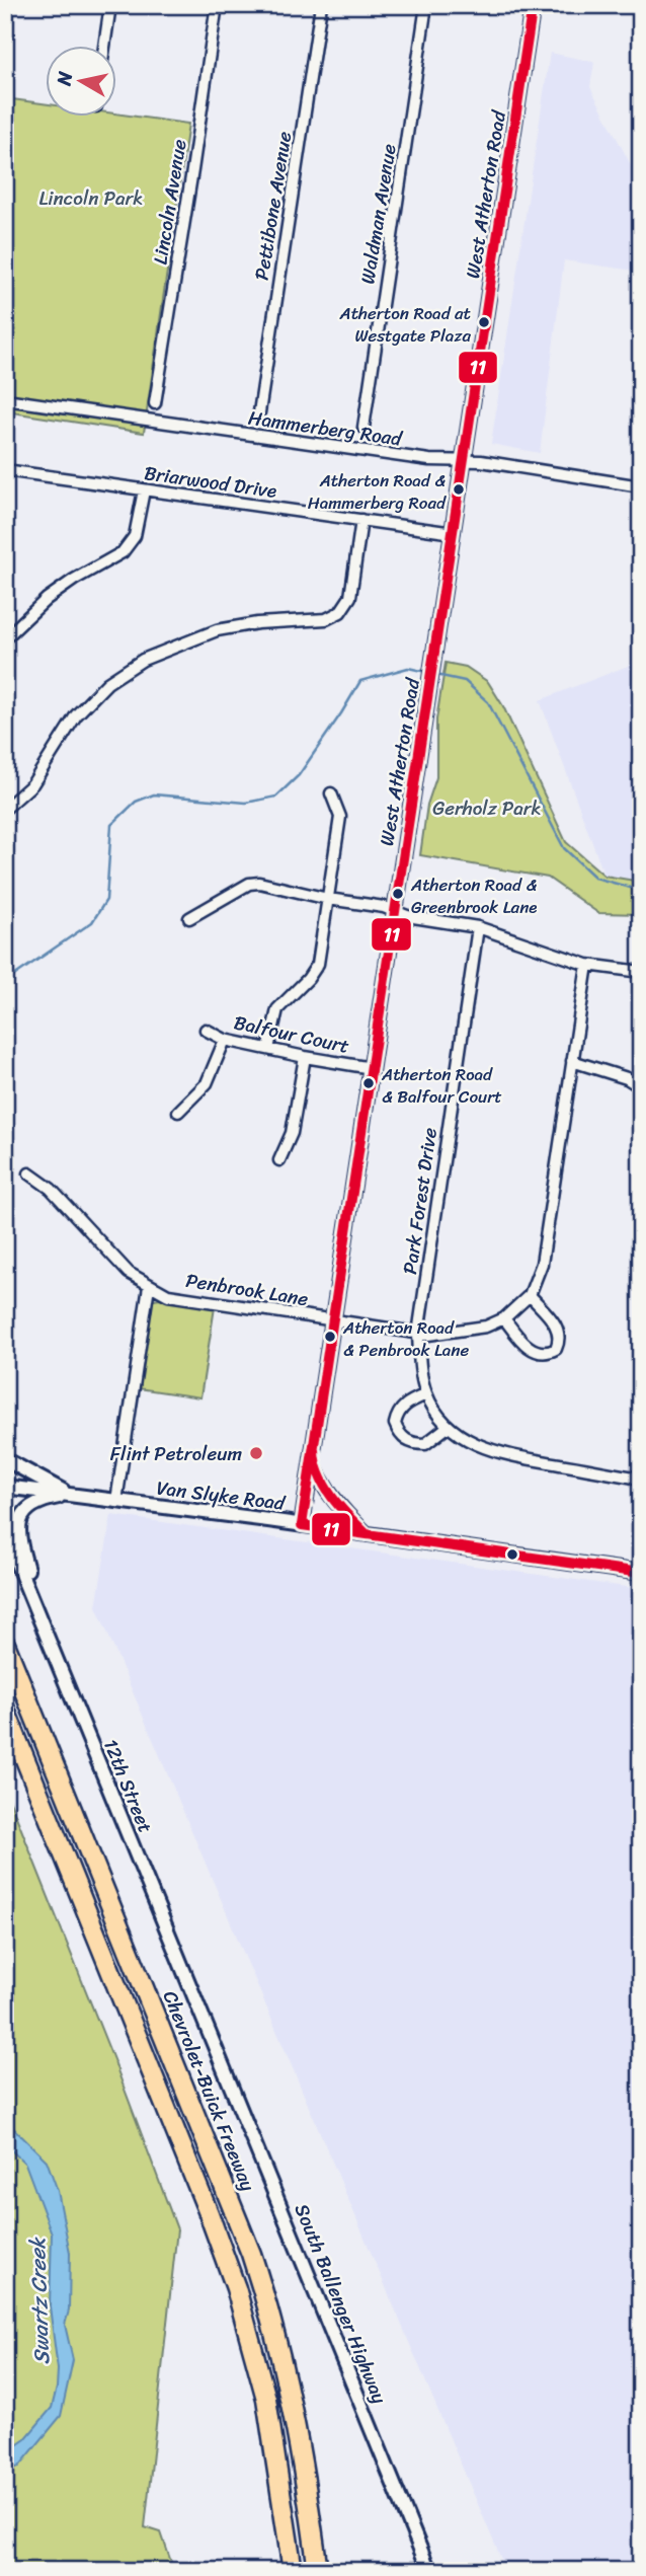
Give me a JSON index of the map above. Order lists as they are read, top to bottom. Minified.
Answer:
{"streets":{"highway":["Chevrolet-Buick Freeway"],"street":["West Atherton Road","Lincoln Avenue","Pettibone Avenue","Waldman Avenue","Hammerberg Road","Briarwood Drive","Balfour Court","Park Forest Drive","Penbrook Lane","Van Slyke Road","12th Street","South Ballenger Highway"]},"crossings":[["West Atherton Road","Hammerberg Road"],["West Atherton Road","Briarwood Drive"],["West Atherton Road","Balfour Court"],["West Atherton Road","Penbrook Lane"],["West Atherton Road","Van Slyke Road"],["Park Forest Drive","Penbrook Lane"],["12th Street","South Ballenger Highway"]],"water":["Swartz Creek"],"parks":["Lincoln Park","Gerholz Park"],"places":["Atherton Road at Westgate Plaza","Atherton Road & Hammerberg Road","Atherton Road & Greenbrook Lane","Atherton Road & Balfour Court","Atherton Road & Penbrook Lane","Flint Petroleum"],"lines":["transit line 11"],"north":"left"}
